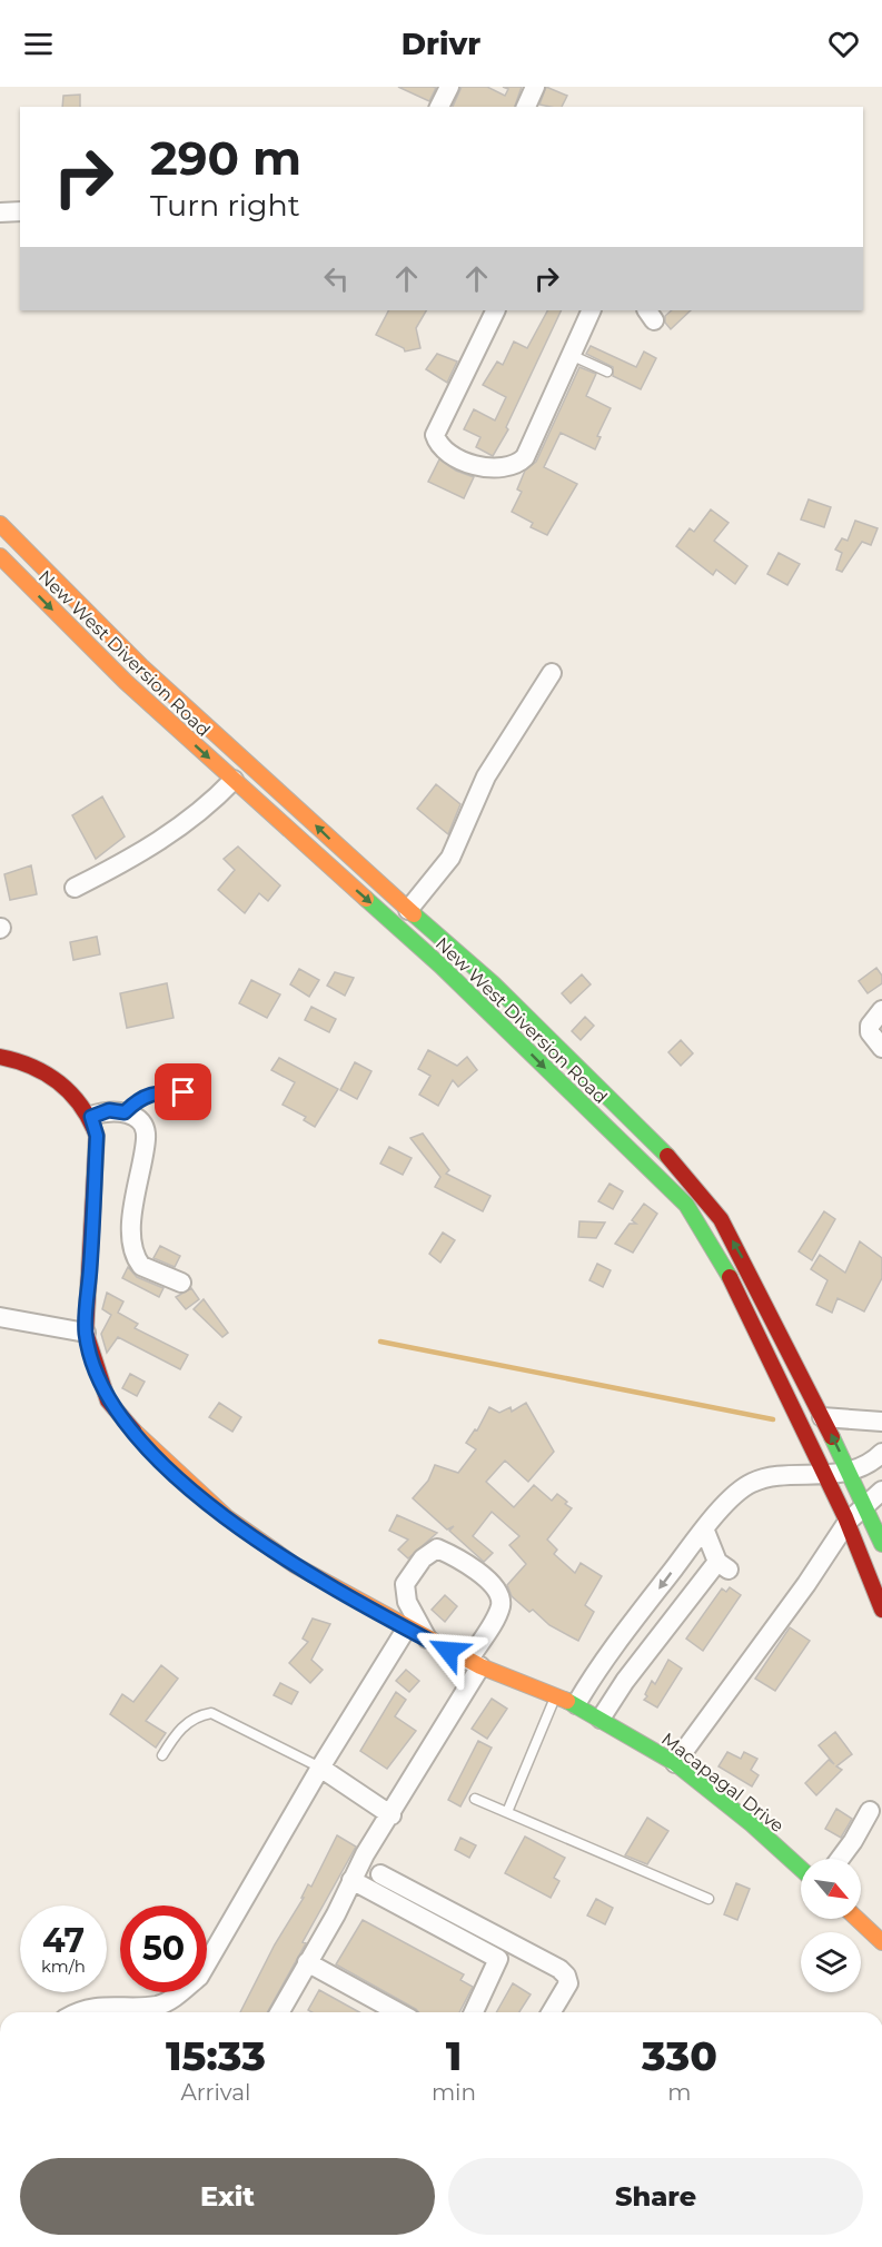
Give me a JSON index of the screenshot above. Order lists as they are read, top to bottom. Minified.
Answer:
{"streets":{"street":["New West Diversion Road","Macapagal Drive"]},"north":"bottom right","page":{"header":"Drivr","turn":["290 m","Turn right"],"speed":"47 km/h","limit":"50","eta":["15:33","Arrival","1","min","330","m"],"buttons":["Exit","Share"]}}
